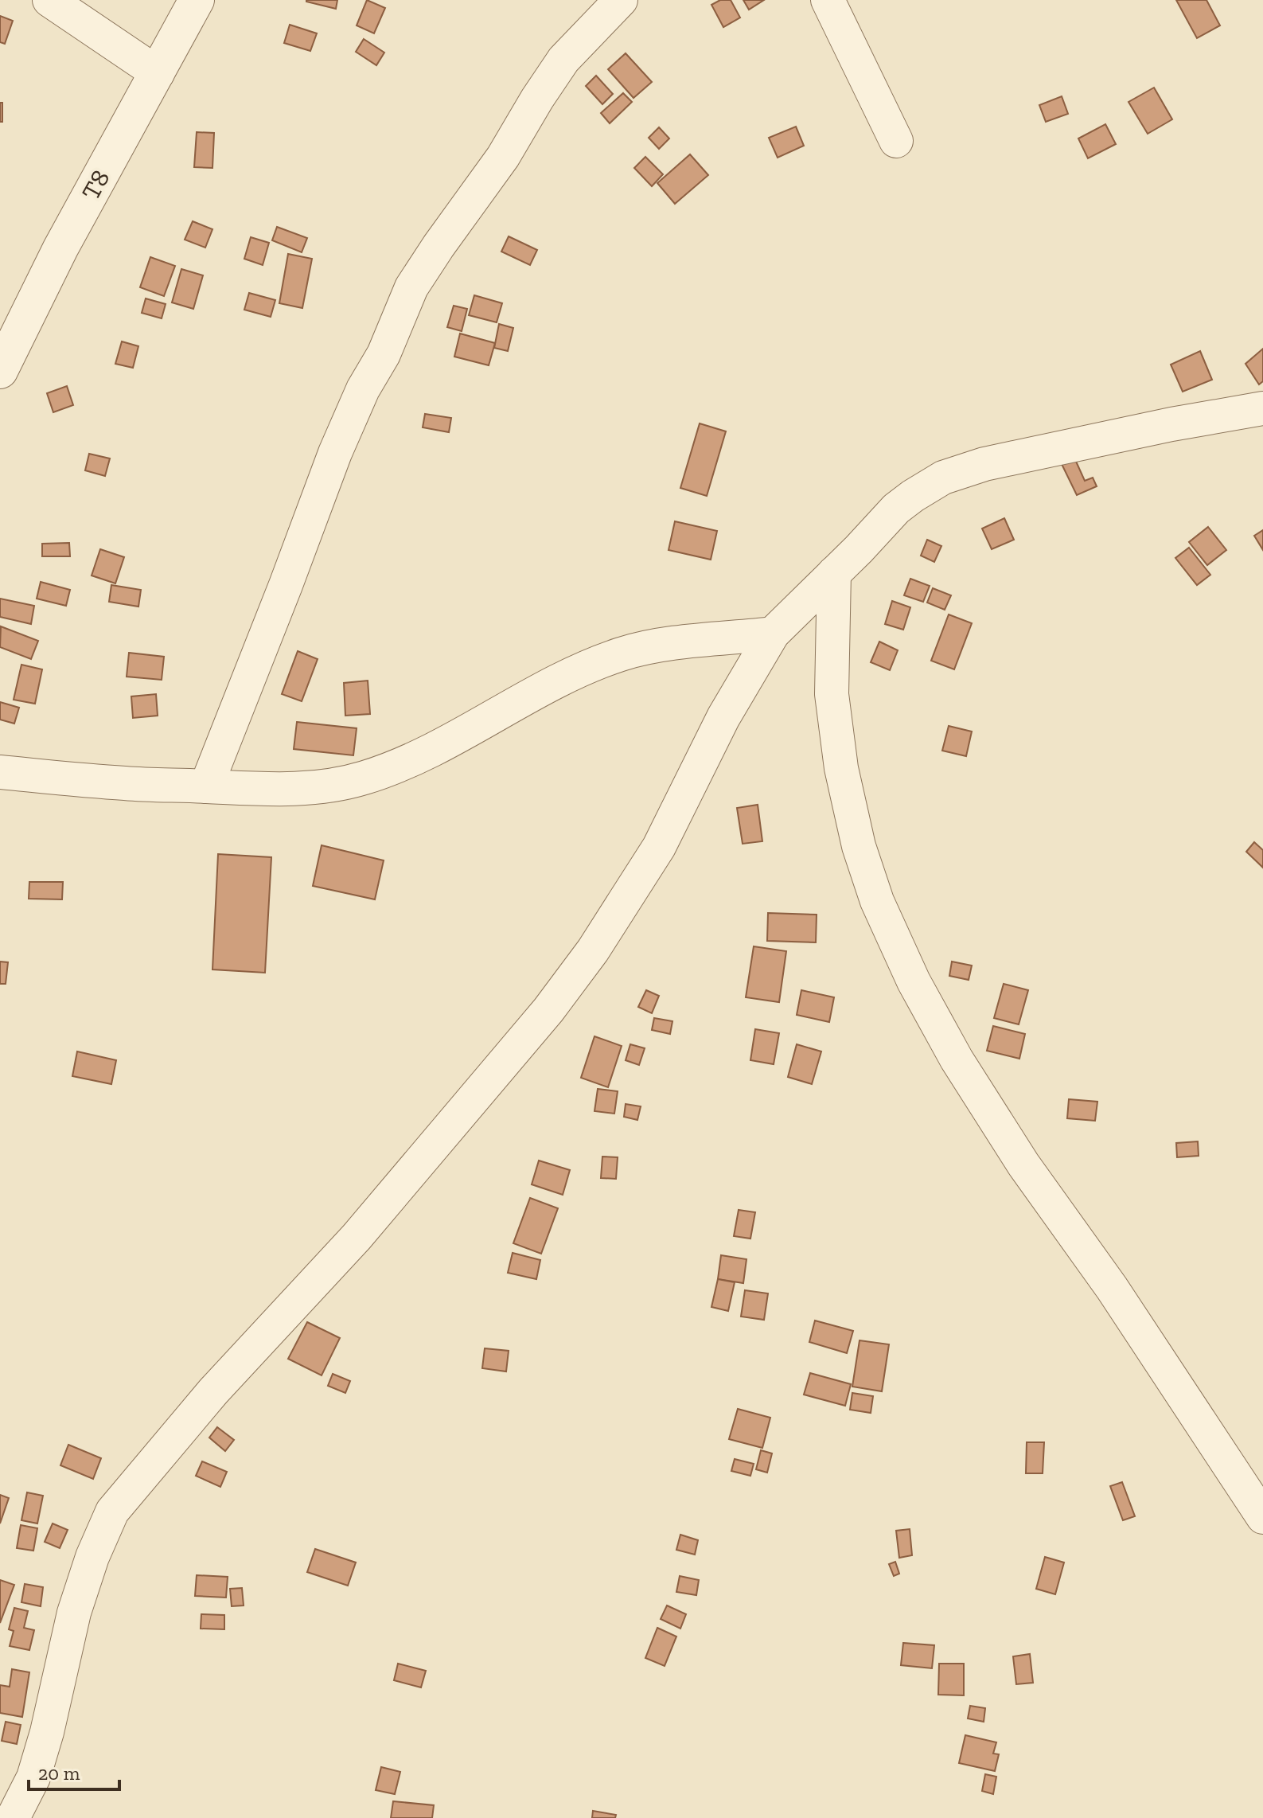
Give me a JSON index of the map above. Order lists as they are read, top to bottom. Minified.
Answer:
{"streets":{"street":["T8"]},"scale_bar":"20 m"}
